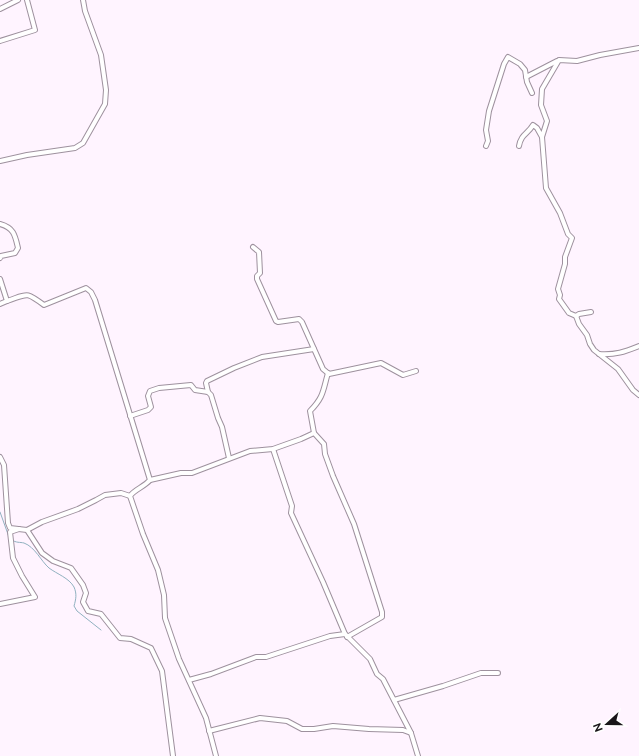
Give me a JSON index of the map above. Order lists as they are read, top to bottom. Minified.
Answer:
{"north":"left"}
